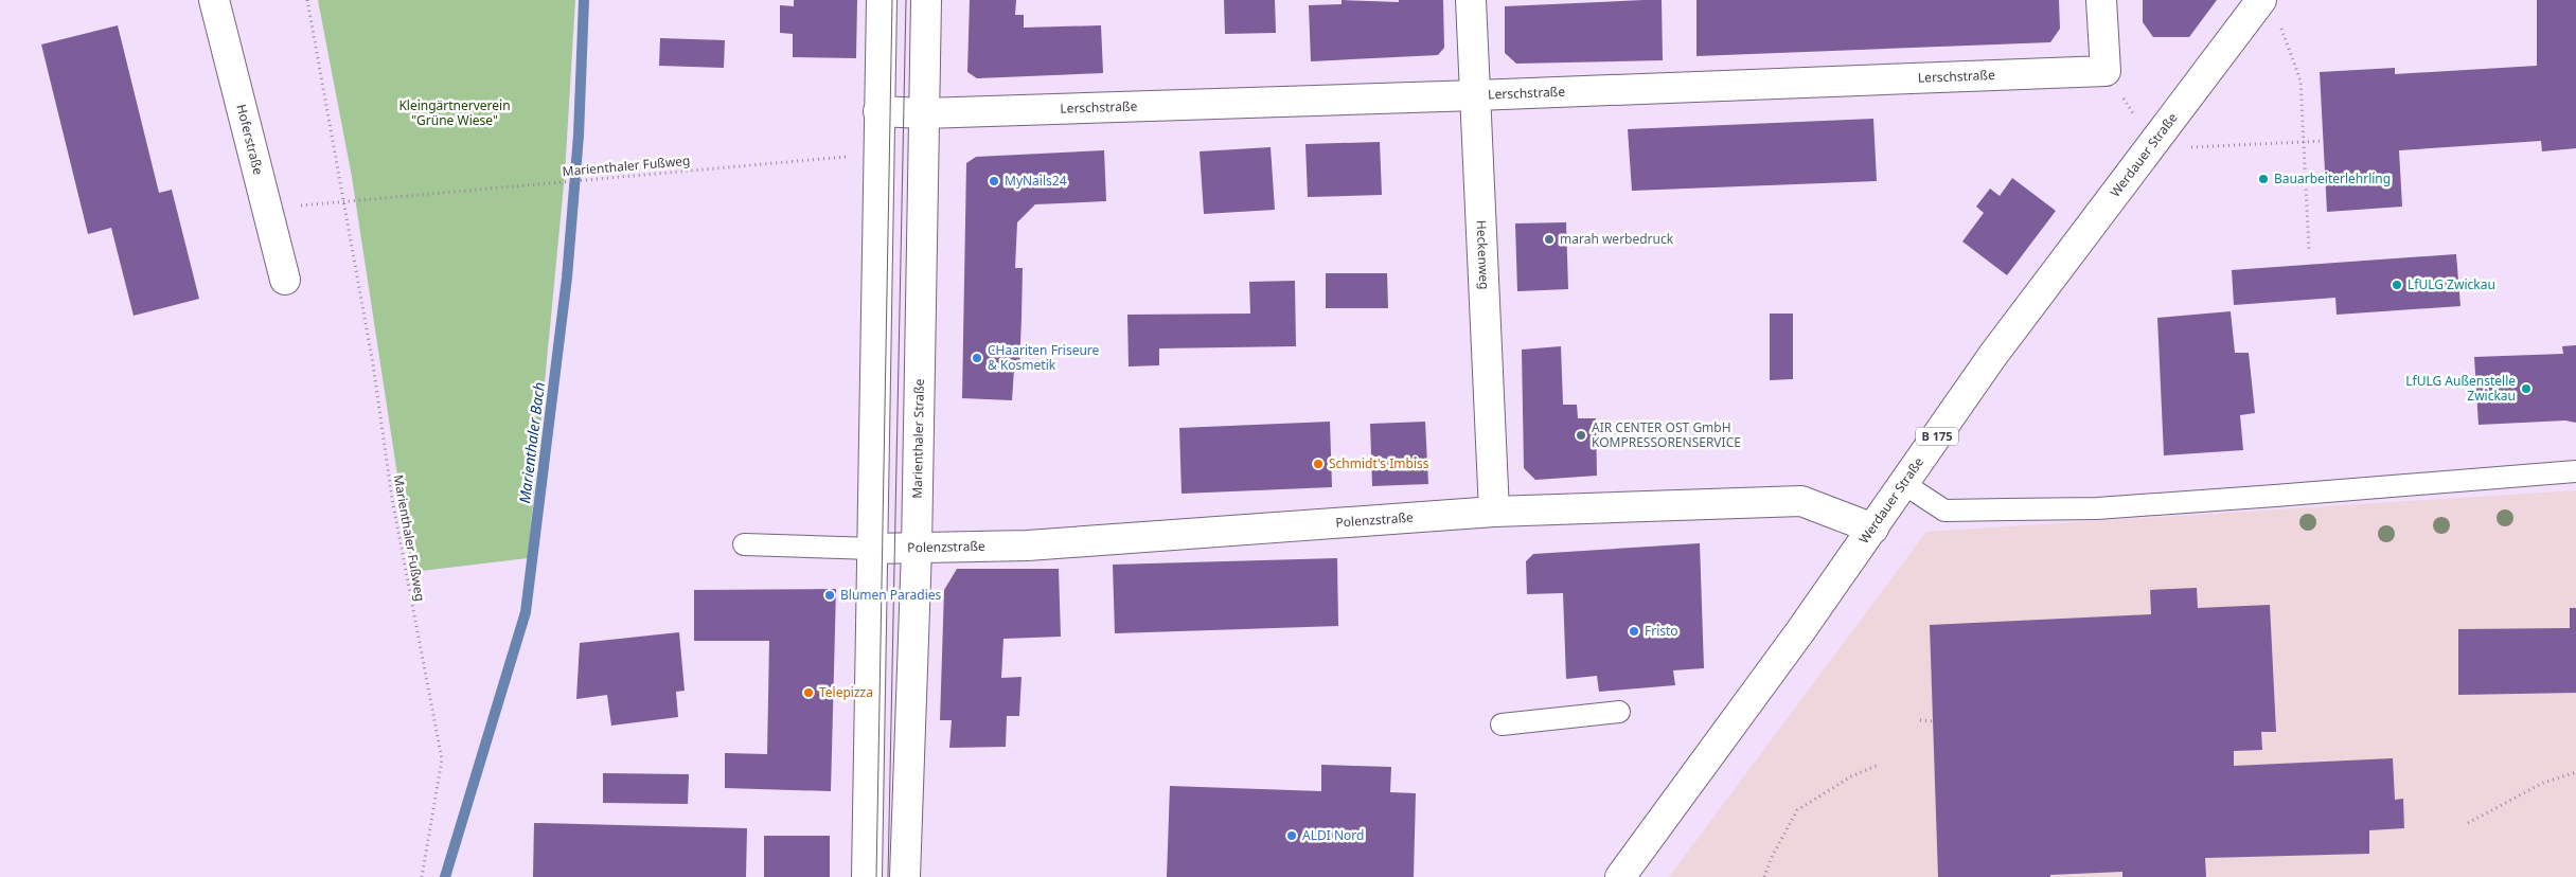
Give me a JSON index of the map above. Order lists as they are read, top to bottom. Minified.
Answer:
{"streets":{"street":["Lerschstraße","Hoferstraße","Werdauer Straße","Heckenweg","B 175","Marienthaler Straße","Polenzstraße"],"path":["Marienthaler Fußweg"]},"crossings":[["Lerschstraße","Heckenweg"],["Lerschstraße","Marienthaler Straße"],["Werdauer Straße","Polenzstraße"],["Heckenweg","Polenzstraße"],["Marienthaler Straße","Polenzstraße"]],"water":["Marienthaler Bach"],"parks":["Kleingärtnerverein \"Grüne Wiese\""],"places":["Bauarbeiterlehrling","MyNails24","marah werbedruck","LfULG Zwickau","CHaariten Friseure & Kosmetik","LfULG Außenstelle Zwickau","AIR CENTER OST GmbH KOMPRESSORENSERVICE","Schmidt's Imbiss","Blumen Paradies","Fristo","Telepizza","ALDI Nord"]}
